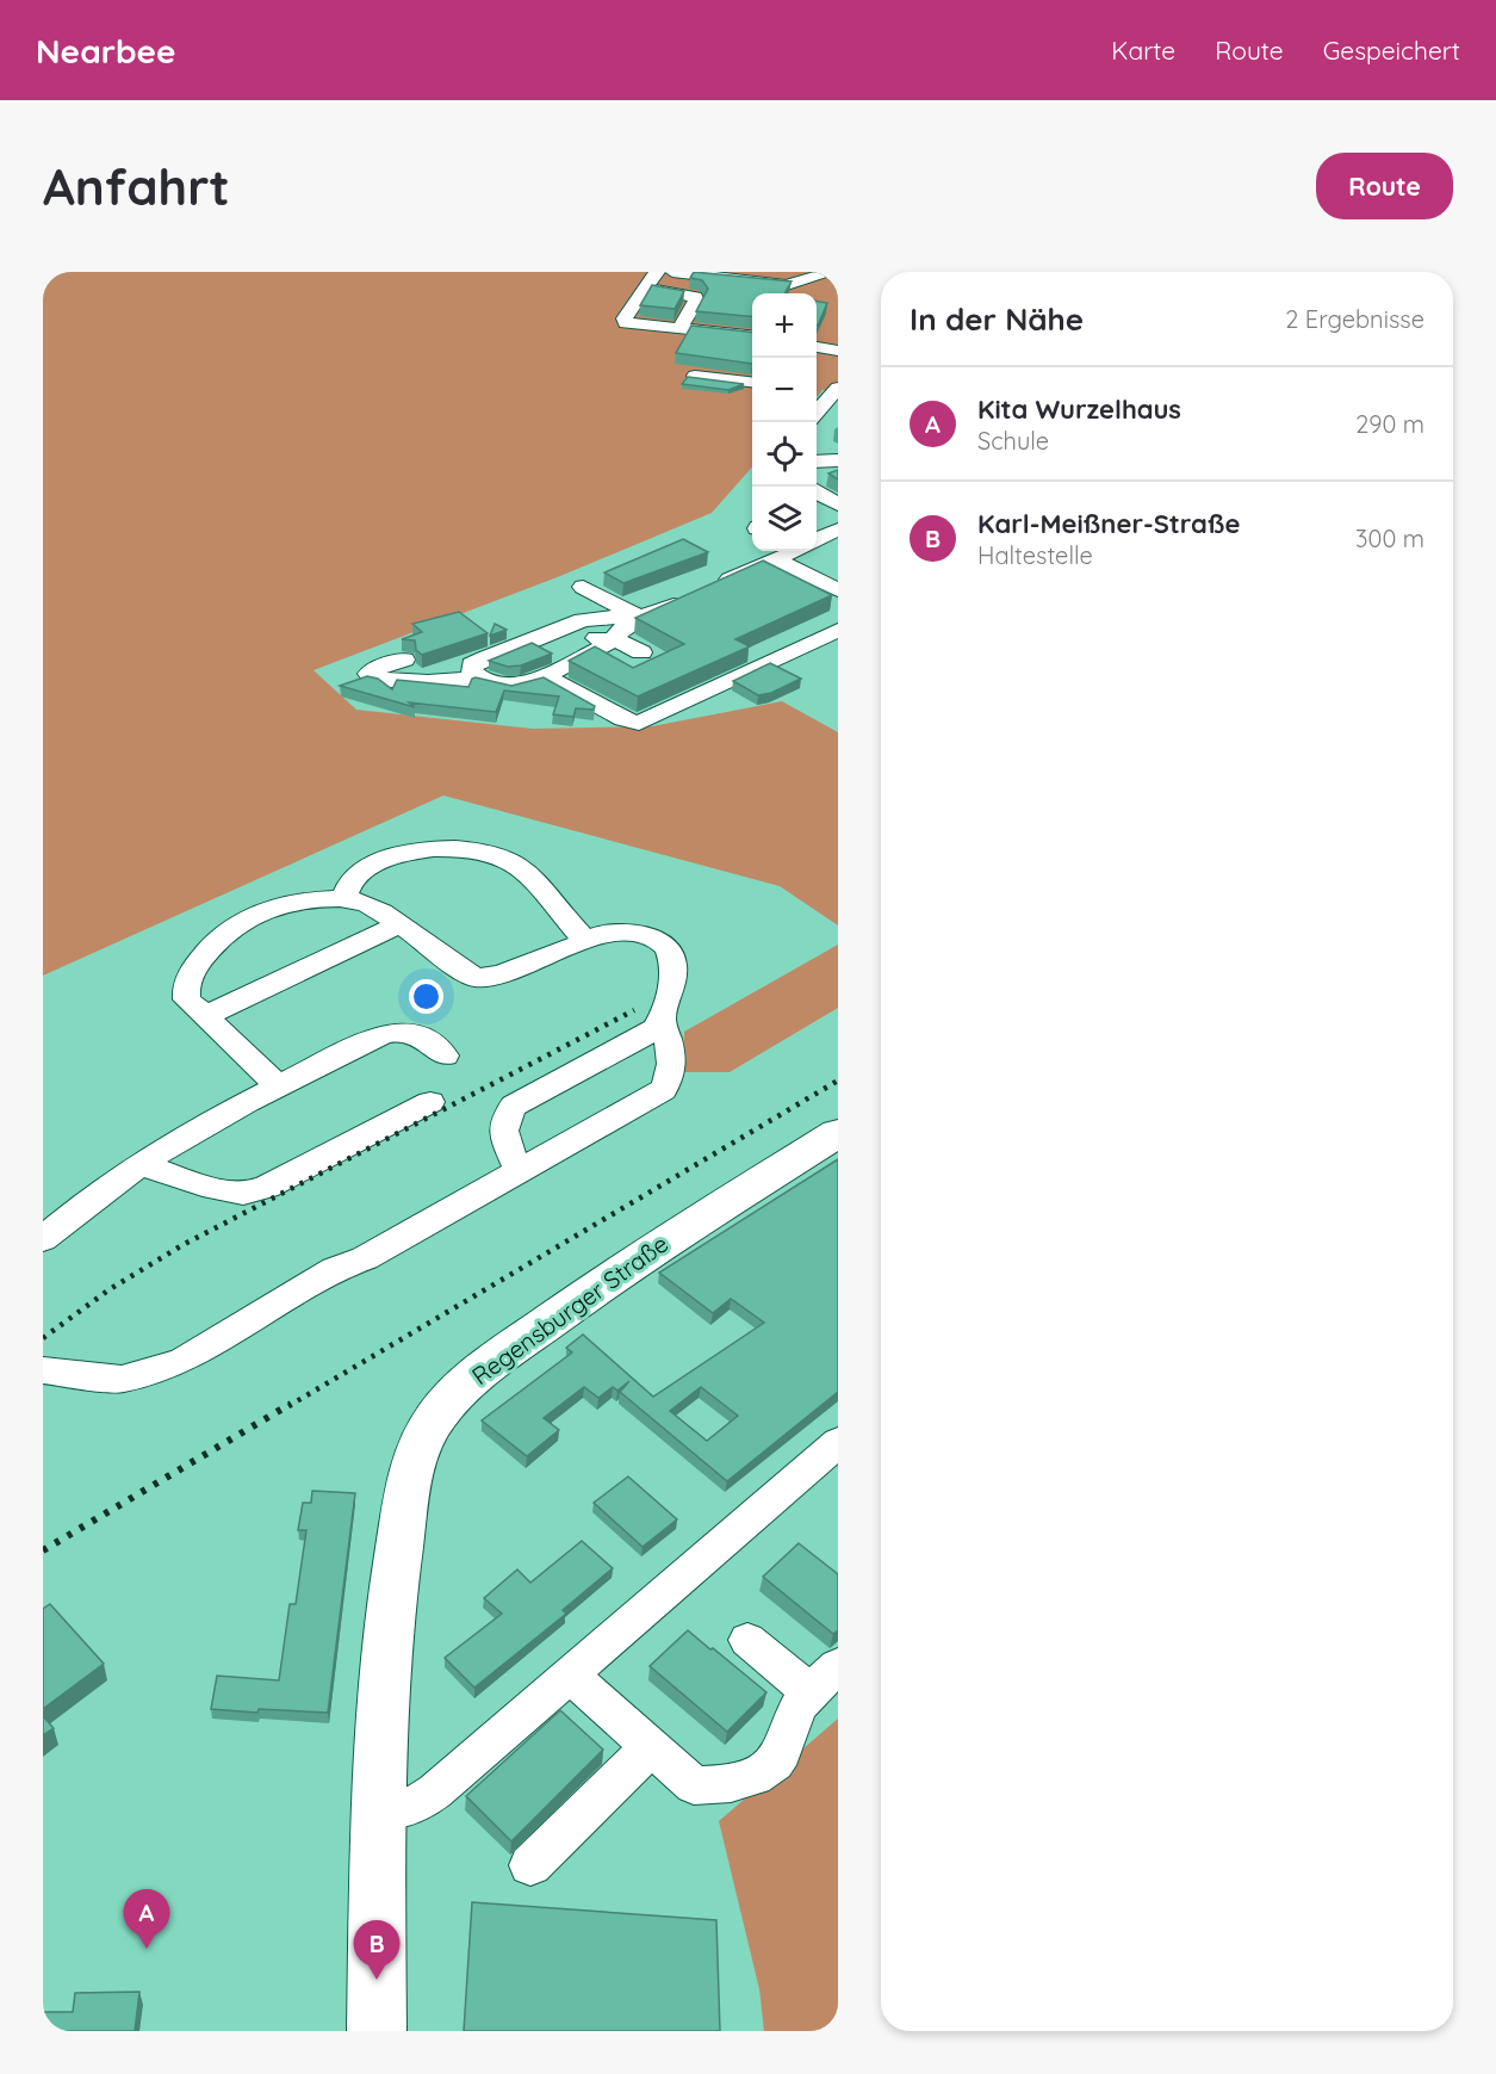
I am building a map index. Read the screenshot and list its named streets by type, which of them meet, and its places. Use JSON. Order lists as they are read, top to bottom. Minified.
{"streets":{"main road":["Regensburger Straße"]},"page":{"header":"Nearbee","nav":["Karte","Route","Gespeichert"],"buttons":"Route","title":"Anfahrt","heading":["In der Nähe","2 Ergebnisse"],"map_buttons":["+","−"],"list":[{"mark":"A","name":"Kita Wurzelhaus","note":"Schule","value":"290 m"},{"mark":"B","name":"Karl-Meißner-Straße","note":"Haltestelle","value":"300 m"}],"pins":["A","B"]}}
